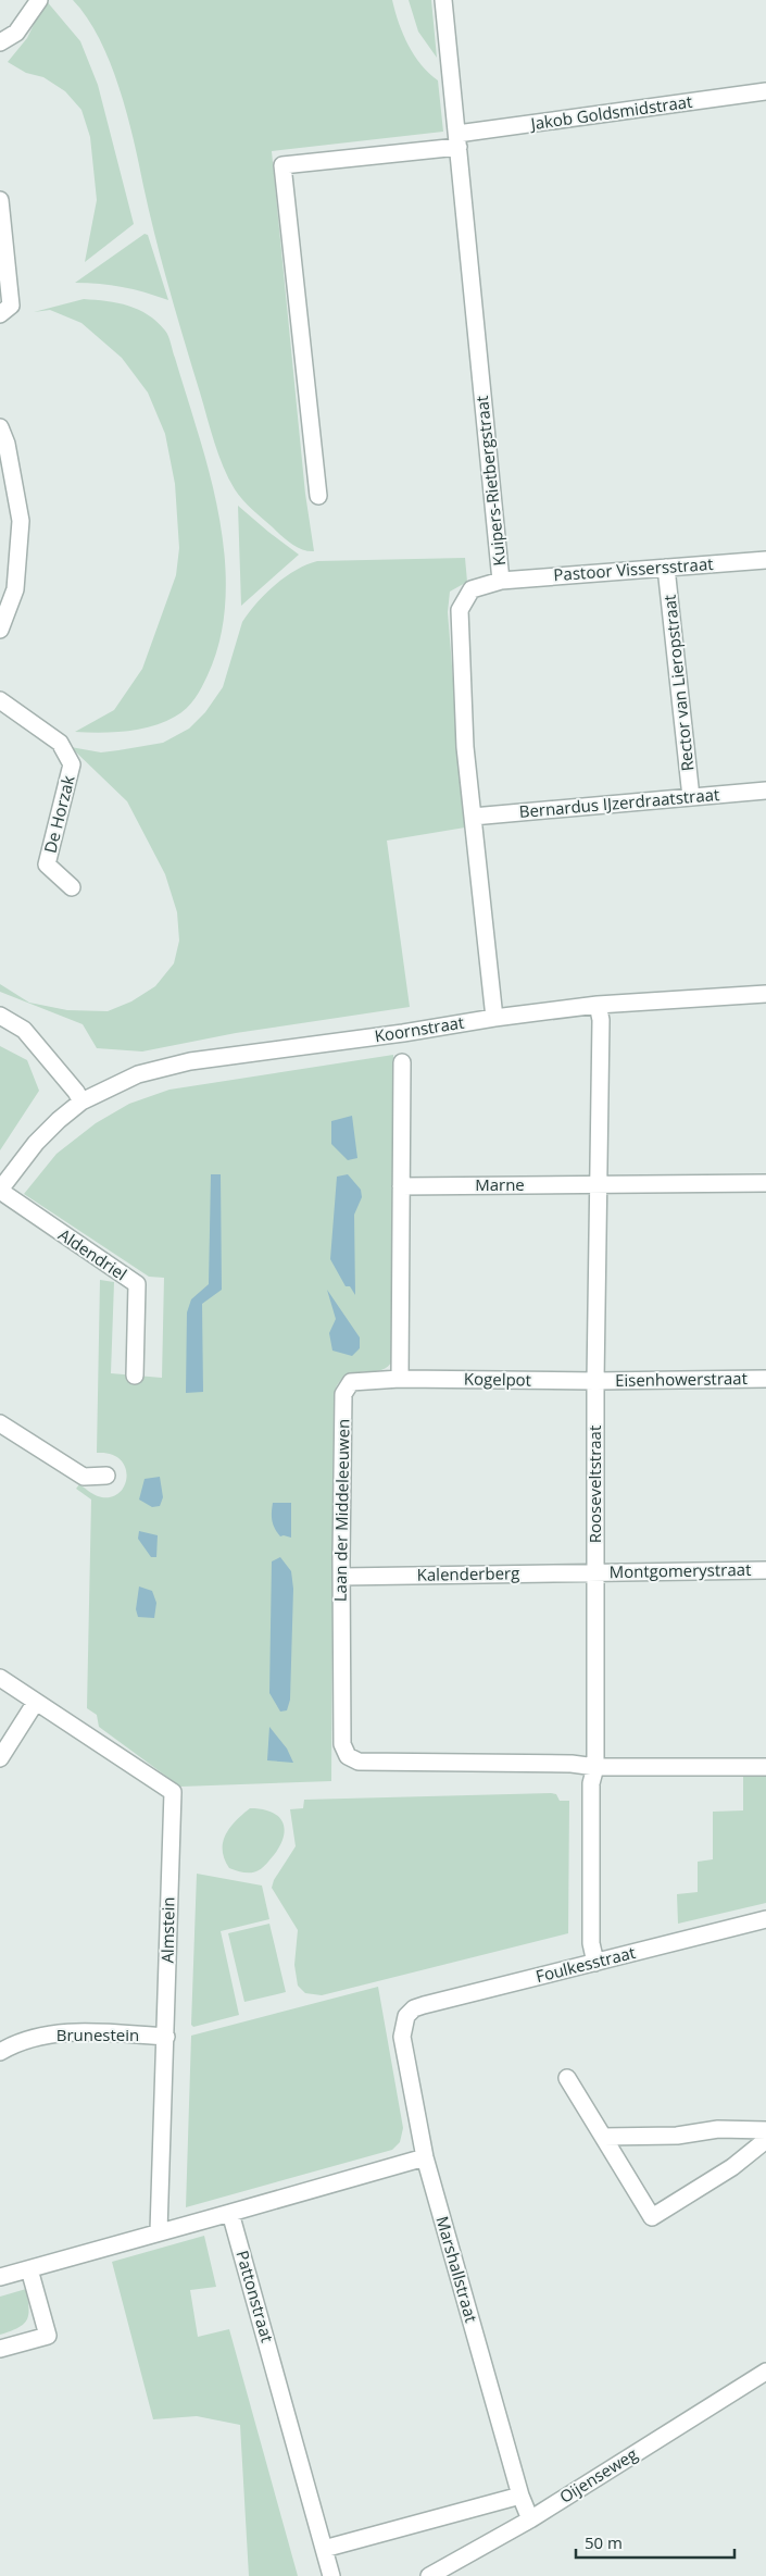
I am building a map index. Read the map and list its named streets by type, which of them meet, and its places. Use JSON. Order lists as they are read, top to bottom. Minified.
{"streets":{"street":["Jakob Goldsmidstraat","Kuipers-Rietbergstraat","Pastoor Vissersstraat","Rector van Lieropstraat","Bernardus IJzerdraatstraat","De Horzak","Koornstraat","Marne","Aldendriel","Kogelpot","Eisenhowerstraat","Rooseveltstraat","Laan der Middeleeuwen","Montgomerystraat","Kalenderberg","Almstein","Foulkesstraat","Brunestein","Marshallstraat","Pattonstraat","Oijenseweg"]},"crossings":[["Jakob Goldsmidstraat","Kuipers-Rietbergstraat"],["Kuipers-Rietbergstraat","Pastoor Vissersstraat"],["Kuipers-Rietbergstraat","Bernardus IJzerdraatstraat"],["Kuipers-Rietbergstraat","Koornstraat"],["Pastoor Vissersstraat","Rector van Lieropstraat"],["Rector van Lieropstraat","Bernardus IJzerdraatstraat"],["Koornstraat","Aldendriel"],["Koornstraat","Rooseveltstraat"],["Marne","Rooseveltstraat"],["Kogelpot","Eisenhowerstraat"],["Kogelpot","Rooseveltstraat"],["Kogelpot","Laan der Middeleeuwen"],["Eisenhowerstraat","Rooseveltstraat"],["Rooseveltstraat","Laan der Middeleeuwen"],["Rooseveltstraat","Montgomerystraat"],["Rooseveltstraat","Kalenderberg"],["Rooseveltstraat","Foulkesstraat"],["Laan der Middeleeuwen","Kalenderberg"],["Montgomerystraat","Kalenderberg"],["Almstein","Brunestein"],["Foulkesstraat","Marshallstraat"],["Marshallstraat","Oijenseweg"]],"scale_bar":"50 m"}
